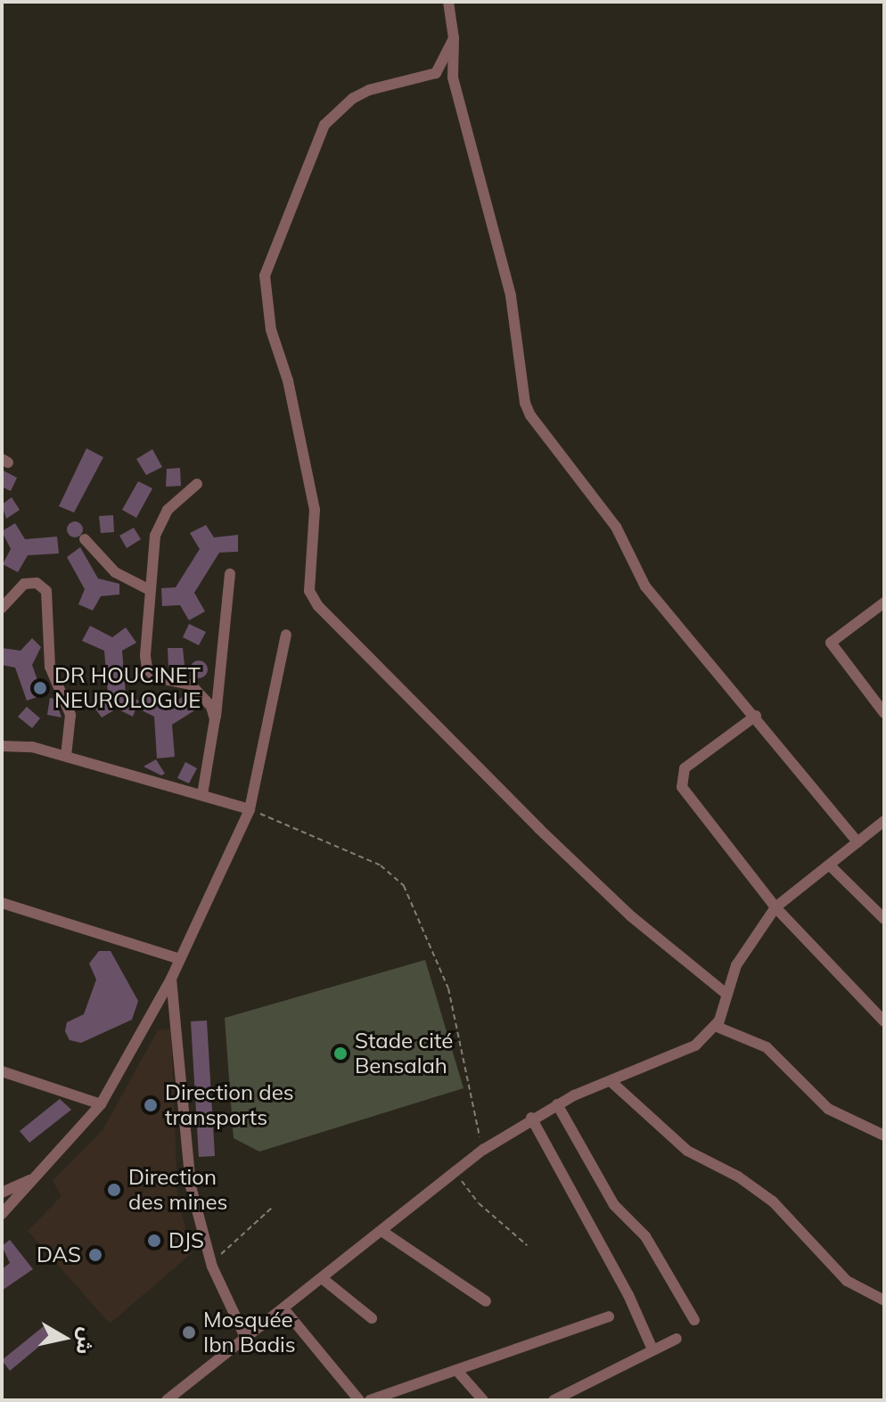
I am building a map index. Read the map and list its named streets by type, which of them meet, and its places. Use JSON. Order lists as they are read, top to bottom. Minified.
{"places":["DR HOUCINET NEUROLOGUE","Stade cité Bensalah","Direction des transports","Direction des mines","DJS","DAS","Mosquée Ibn Badis"],"north":"right"}
